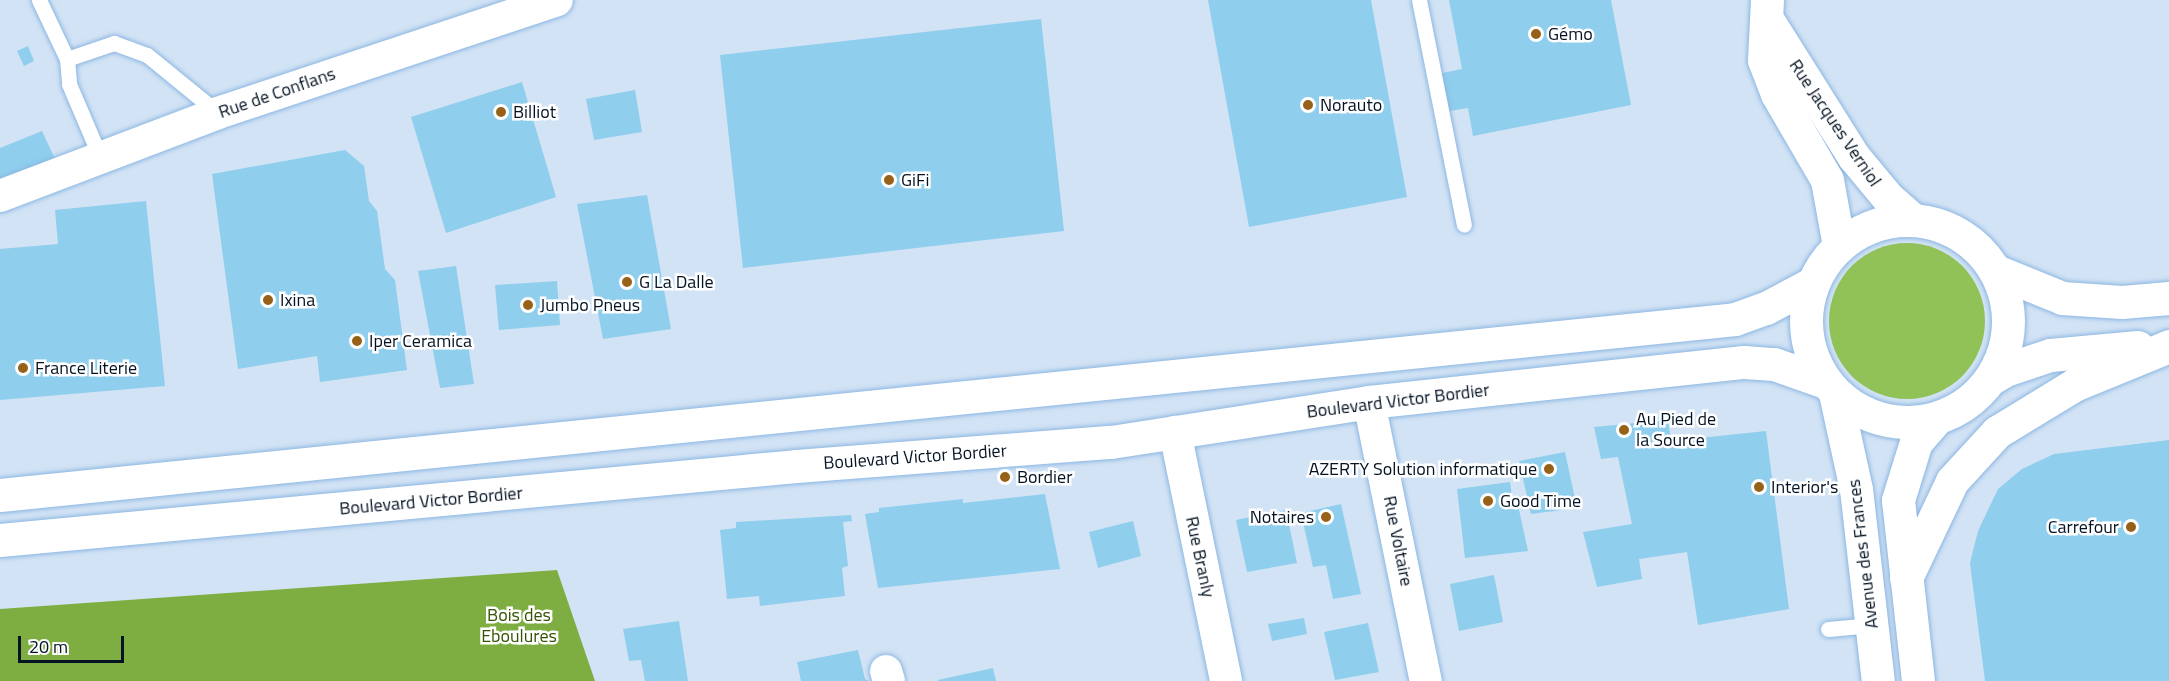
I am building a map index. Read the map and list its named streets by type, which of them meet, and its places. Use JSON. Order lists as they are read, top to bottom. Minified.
{"streets":{"main road":["Rue Jacques Verniol","Boulevard Victor Bordier","Avenue des Frances"],"street":["Rue de Conflans","Rue Voltaire","Rue Branly"]},"crossings":[["Rue Jacques Verniol","Boulevard Victor Bordier"],["Rue Jacques Verniol","Avenue des Frances"],["Boulevard Victor Bordier","Rue Voltaire"],["Boulevard Victor Bordier","Avenue des Frances"],["Boulevard Victor Bordier","Rue Branly"]],"parks":["Bois des Eboulures"],"places":["Gémo","Norauto","Billiot","GiFi","G La Dalle","Ixina","Jumbo Pneus","Iper Ceramica","France Literie","Au Pied de la Source","AZERTY Solution informatique","Bordier","Interior's","Good Time","Notaires","Carrefour"],"scale_bar":"20 m"}
